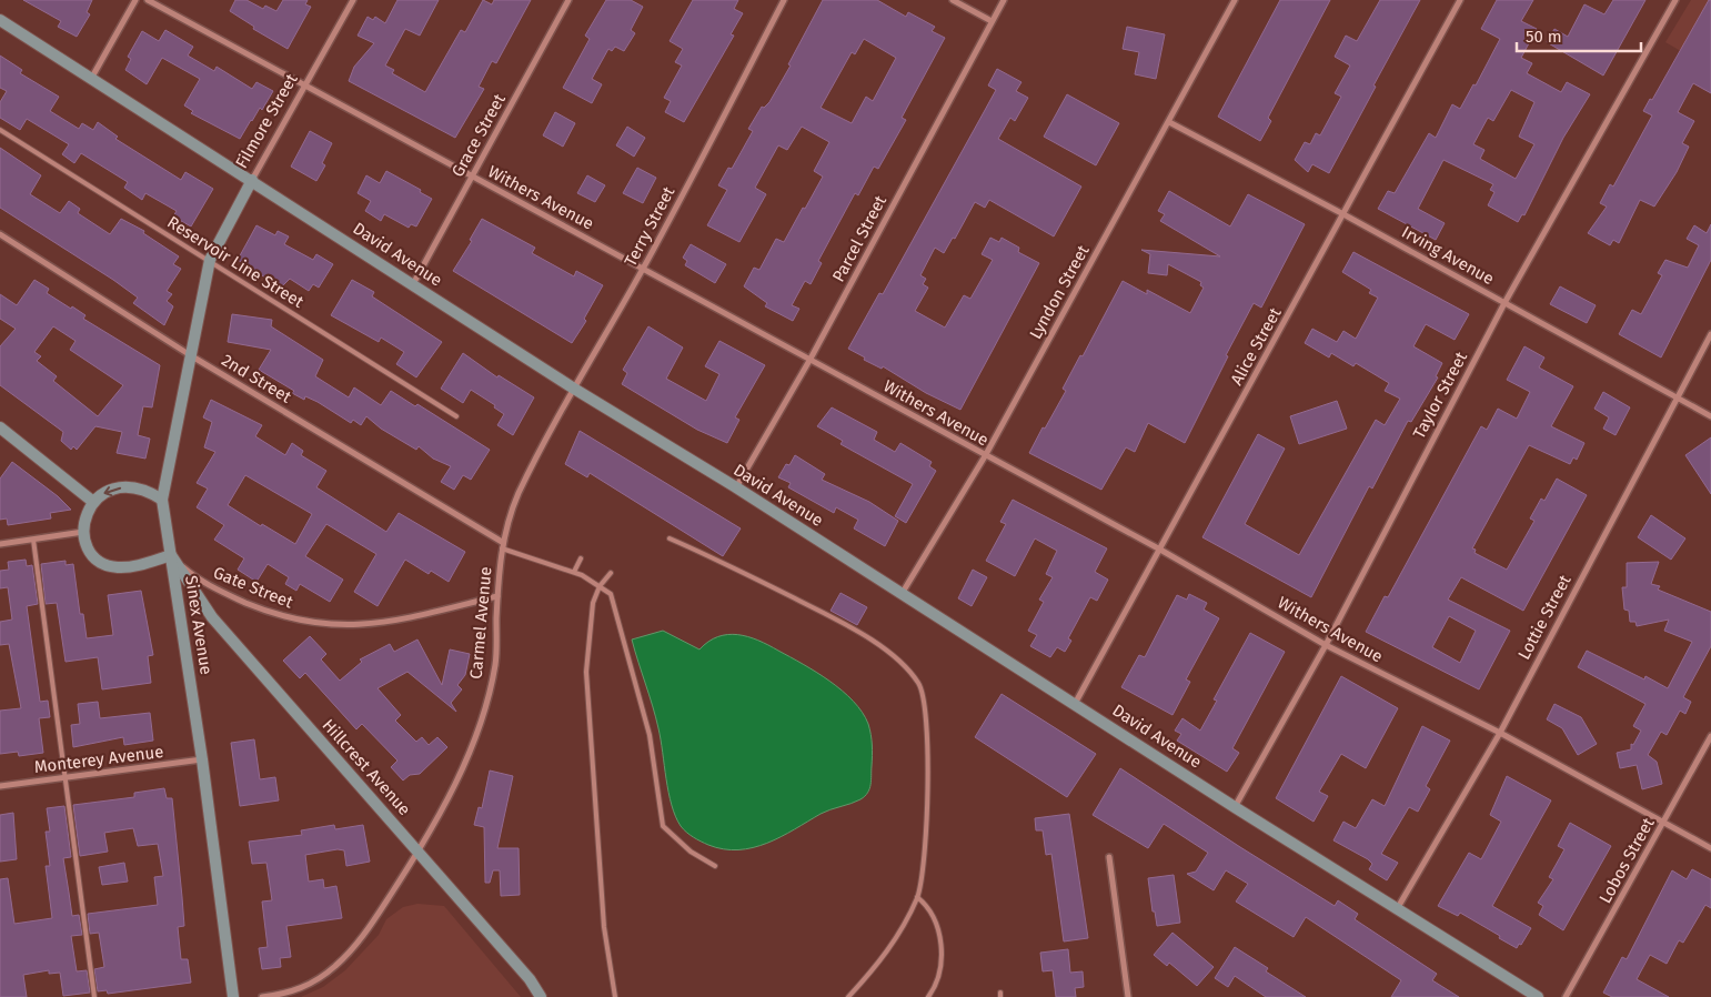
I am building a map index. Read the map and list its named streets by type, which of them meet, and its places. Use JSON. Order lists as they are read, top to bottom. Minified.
{"streets":{"main road":["Filmore Street","David Avenue","Sinex Avenue","Hillcrest Avenue"],"street":["Grace Street","Withers Avenue","Terry Street","Parcel Street","Irving Avenue","Lyndon Street","Alice Street","2nd Street","Taylor Street","Gate Street","Lottie Street","Carmel Avenue","Monterey Avenue","Lobos Street"],"lane":["Reservoir Line Street"]},"crossings":[["Filmore Street","Withers Avenue"],["Filmore Street","David Avenue"],["Filmore Street","Reservoir Line Street"],["Filmore Street","Sinex Avenue"],["Grace Street","Withers Avenue"],["Grace Street","David Avenue"],["Withers Avenue","Terry Street"],["Withers Avenue","Parcel Street"],["Withers Avenue","Lyndon Street"],["Withers Avenue","Alice Street"],["Withers Avenue","Taylor Street"],["Withers Avenue","Lottie Street"],["Withers Avenue","Lobos Street"],["Terry Street","David Avenue"],["Terry Street","Carmel Avenue"],["Parcel Street","David Avenue"],["David Avenue","Lyndon Street"],["David Avenue","Alice Street"],["David Avenue","Taylor Street"],["David Avenue","Lottie Street"],["Irving Avenue","Lyndon Street"],["Irving Avenue","Alice Street"],["Irving Avenue","Taylor Street"],["Irving Avenue","Lottie Street"],["Reservoir Line Street","Sinex Avenue"],["2nd Street","Carmel Avenue"],["2nd Street","Sinex Avenue"],["Gate Street","Carmel Avenue"],["Gate Street","Sinex Avenue"],["Gate Street","Hillcrest Avenue"],["Carmel Avenue","Hillcrest Avenue"],["Sinex Avenue","Monterey Avenue"],["Sinex Avenue","Hillcrest Avenue"]],"scale_bar":"50 m"}
